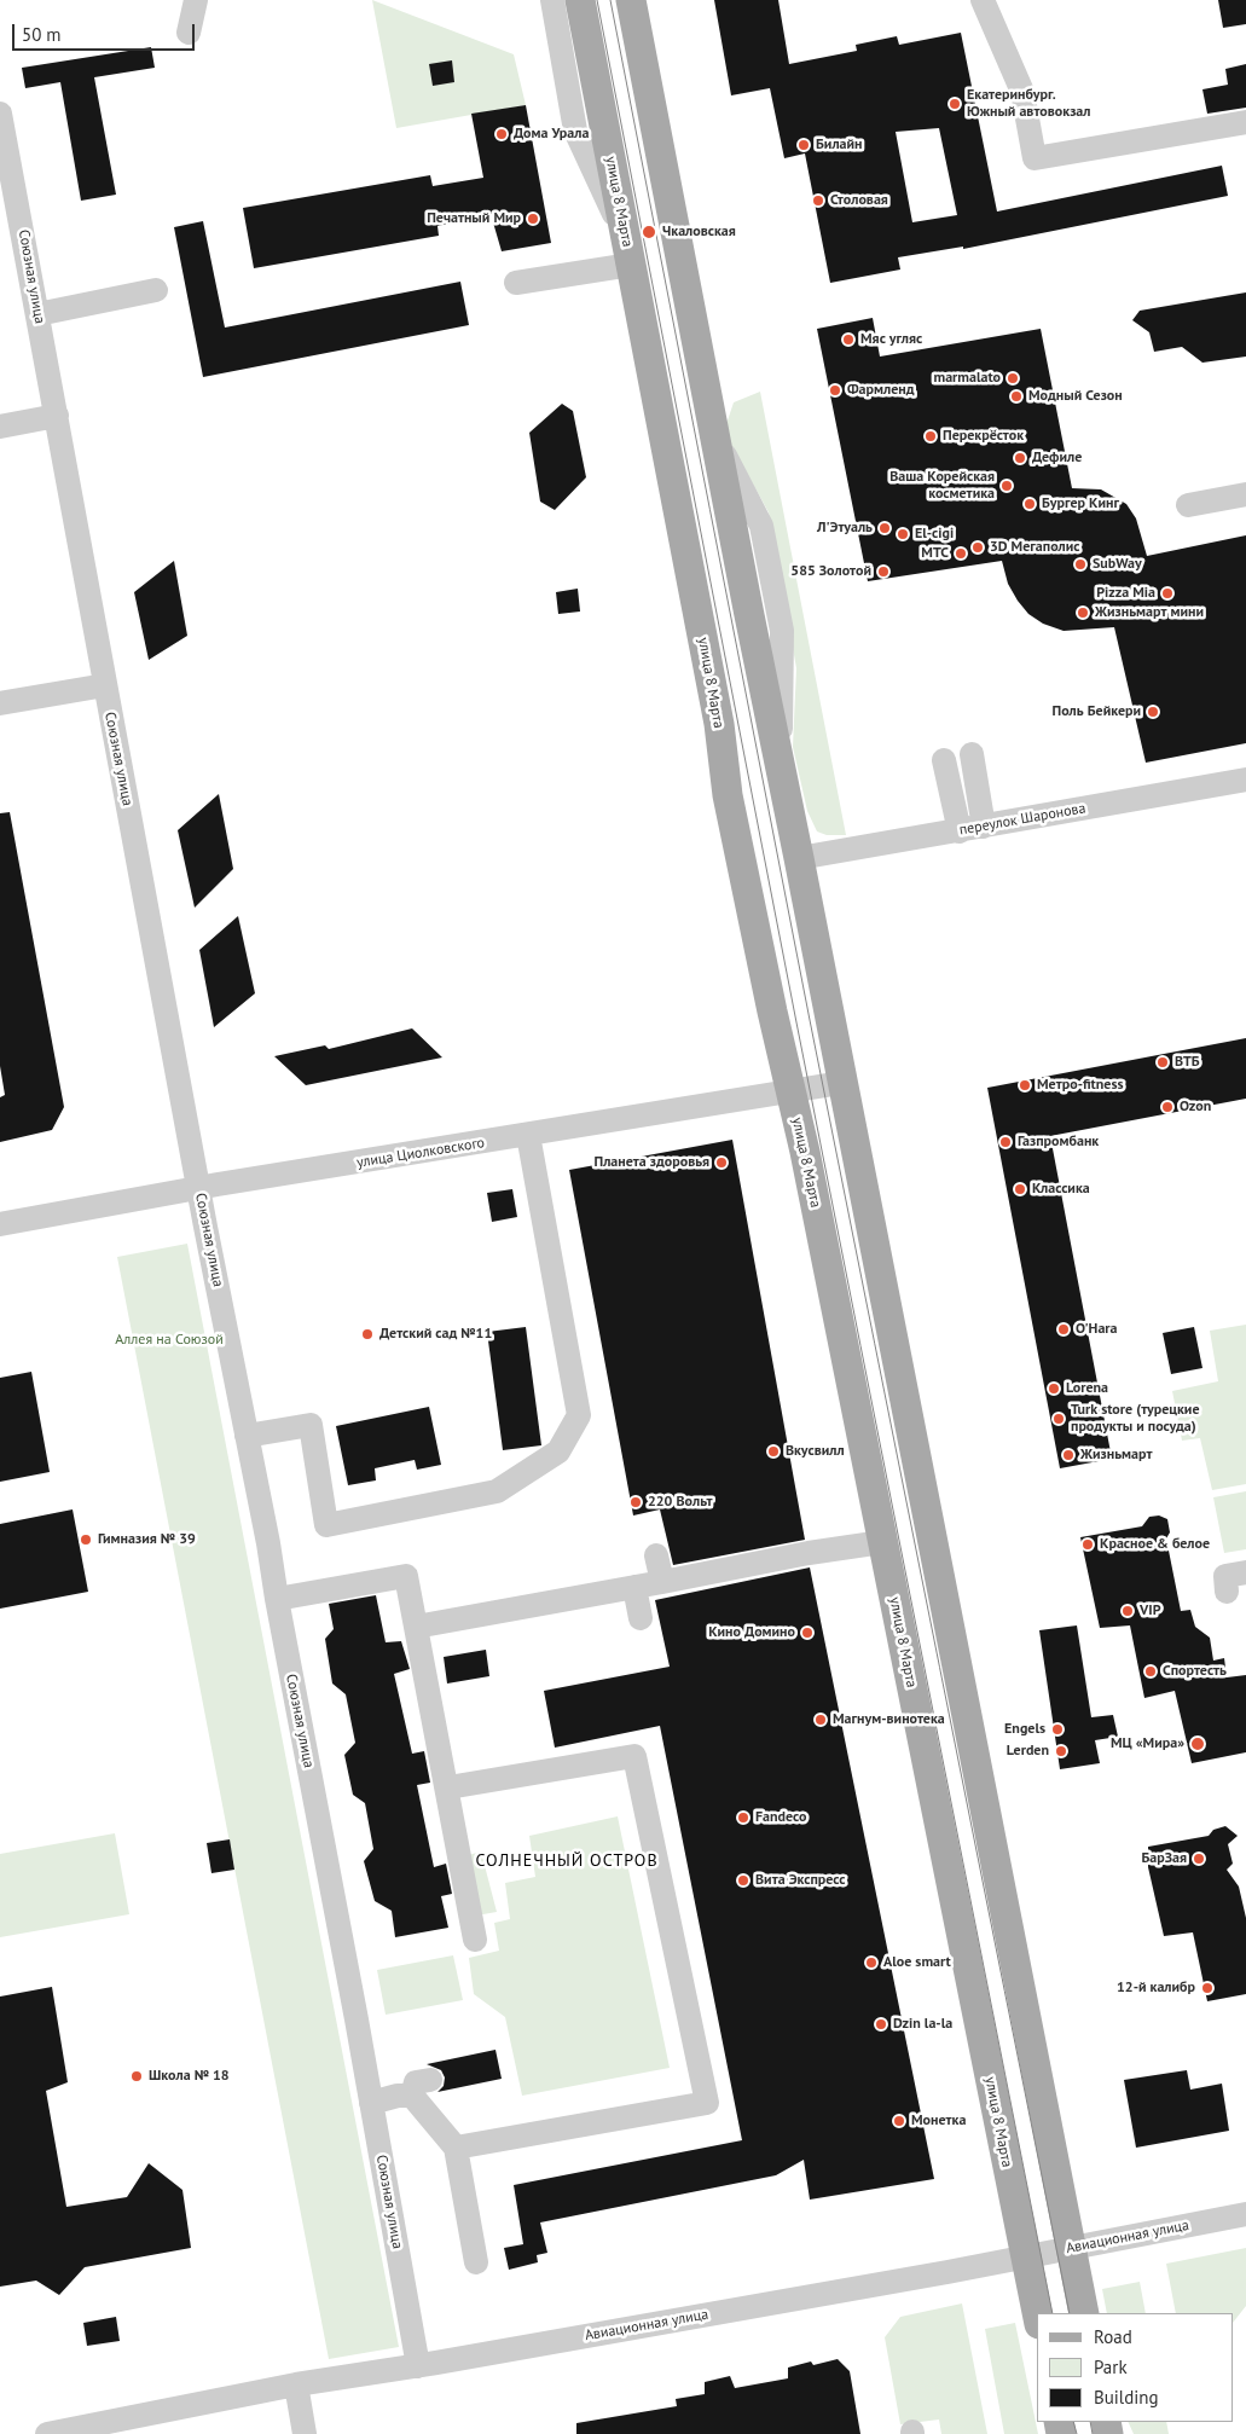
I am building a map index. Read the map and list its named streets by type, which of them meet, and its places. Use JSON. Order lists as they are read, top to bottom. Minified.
{"streets":{"main road":["улица 8 Марта"],"street":["Союзная улица","переулок Шаронова","улица Циолковского","Авиационная улица"]},"crossings":[["улица 8 Марта","улица Циолковского"],["улица 8 Марта","Авиационная улица"],["Союзная улица","улица Циолковского"],["Союзная улица","Авиационная улица"]],"districts":["СОЛНЕЧНЫЙ ОСТРОВ"],"parks":["Аллея на Союзой"],"places":["Екатеринбург. Южный автовокзал","Дома Урала","Билайн","Столовая","Печатный Мир","Чкаловская","Мяс угляс","marmalato","Фармленд","Модный Сезон","Перекрёсток","Дефиле","Ваша Корейская косметика","Бургер Кинг","Л'Этуаль","El-cigi","3D Мегаполис","МТС","SubWay","585 Золотой","Pizza Mia","Жизньмарт мини","Поль Бейкери","ВТБ","Метро-fitness","Ozon","Газпромбанк","Планета здоровья","Классика","O'Hara","Детский сад №11","Lorena","Turk store (турецкие продукты и посуда)","Вкусвилл","Жизньмарт","220 Вольт","Гимназия № 39","Красное & белое","VIP","Кино Домино","Спортесть","Магнум-винотека","Engels","МЦ «Мира»","Lerden","Fandeco","БарЗая","Вита Экспресс","Aloe smart","12-й калибр","Dzin la-la","Школа № 18","Монетка"],"legend":["Road","Park","Building"],"scale_bar":"50 m"}
